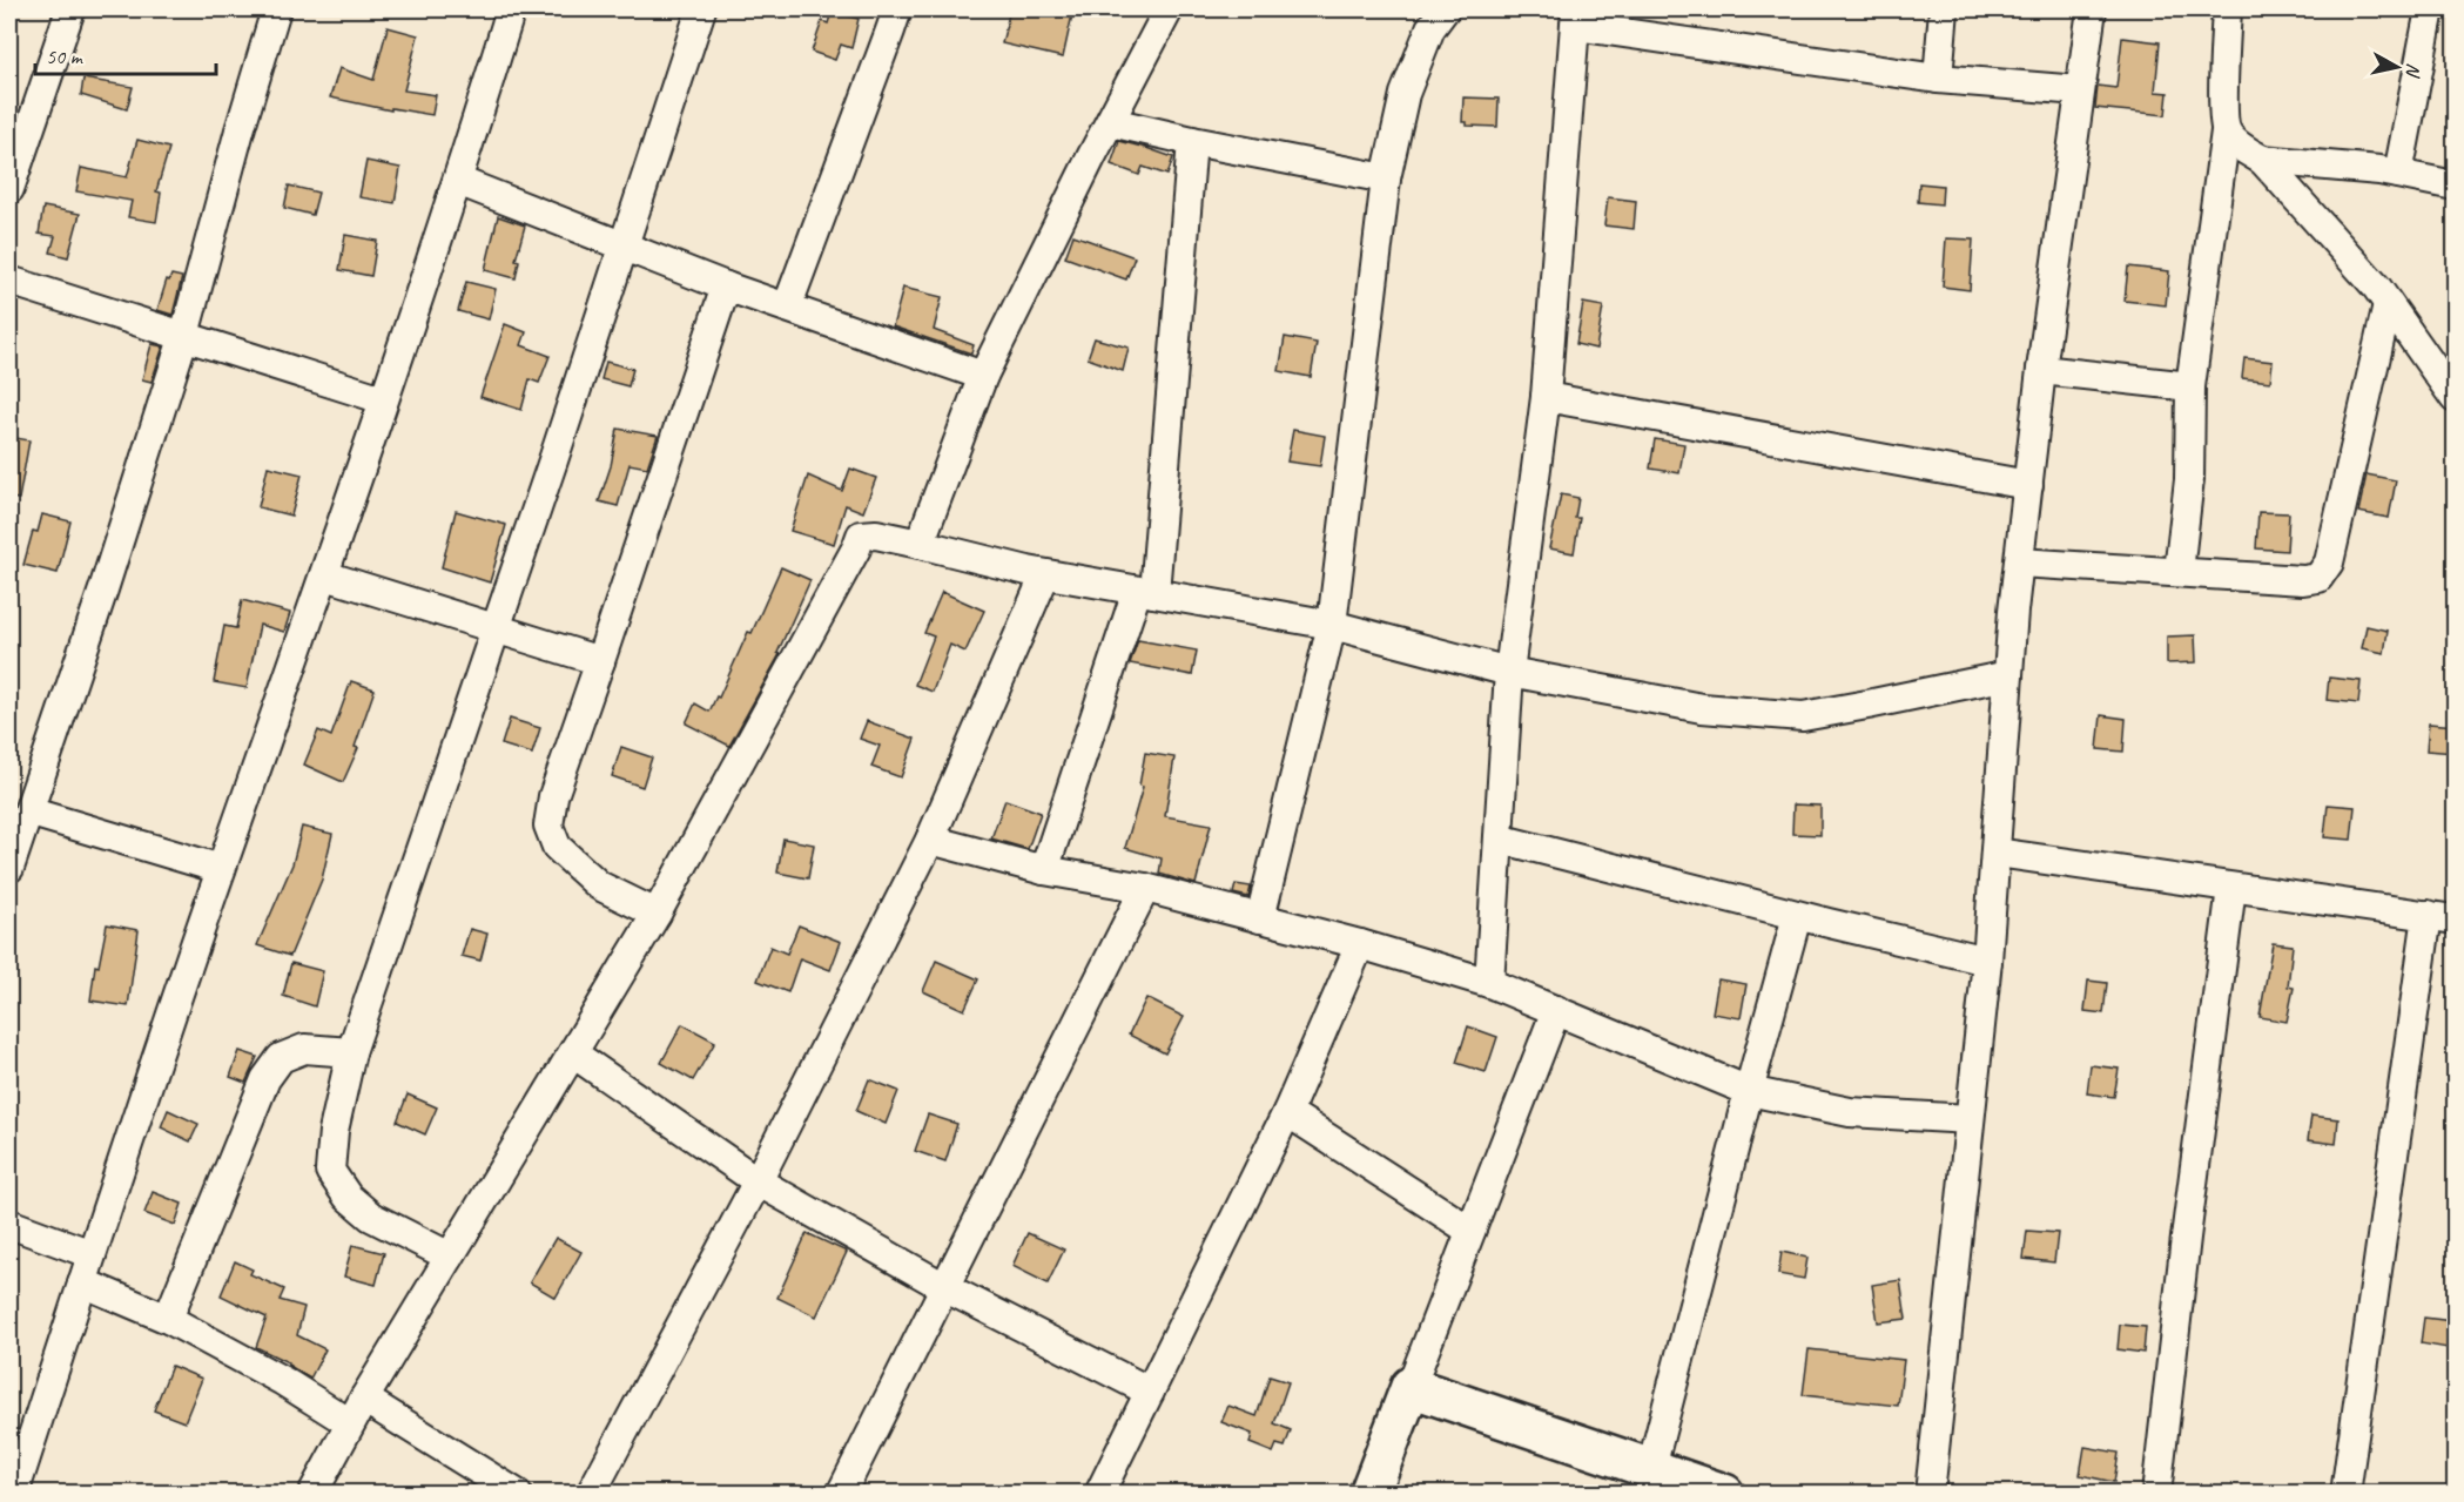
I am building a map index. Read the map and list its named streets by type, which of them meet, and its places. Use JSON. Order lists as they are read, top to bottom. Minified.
{"scale_bar":"50 m","north":"right"}
